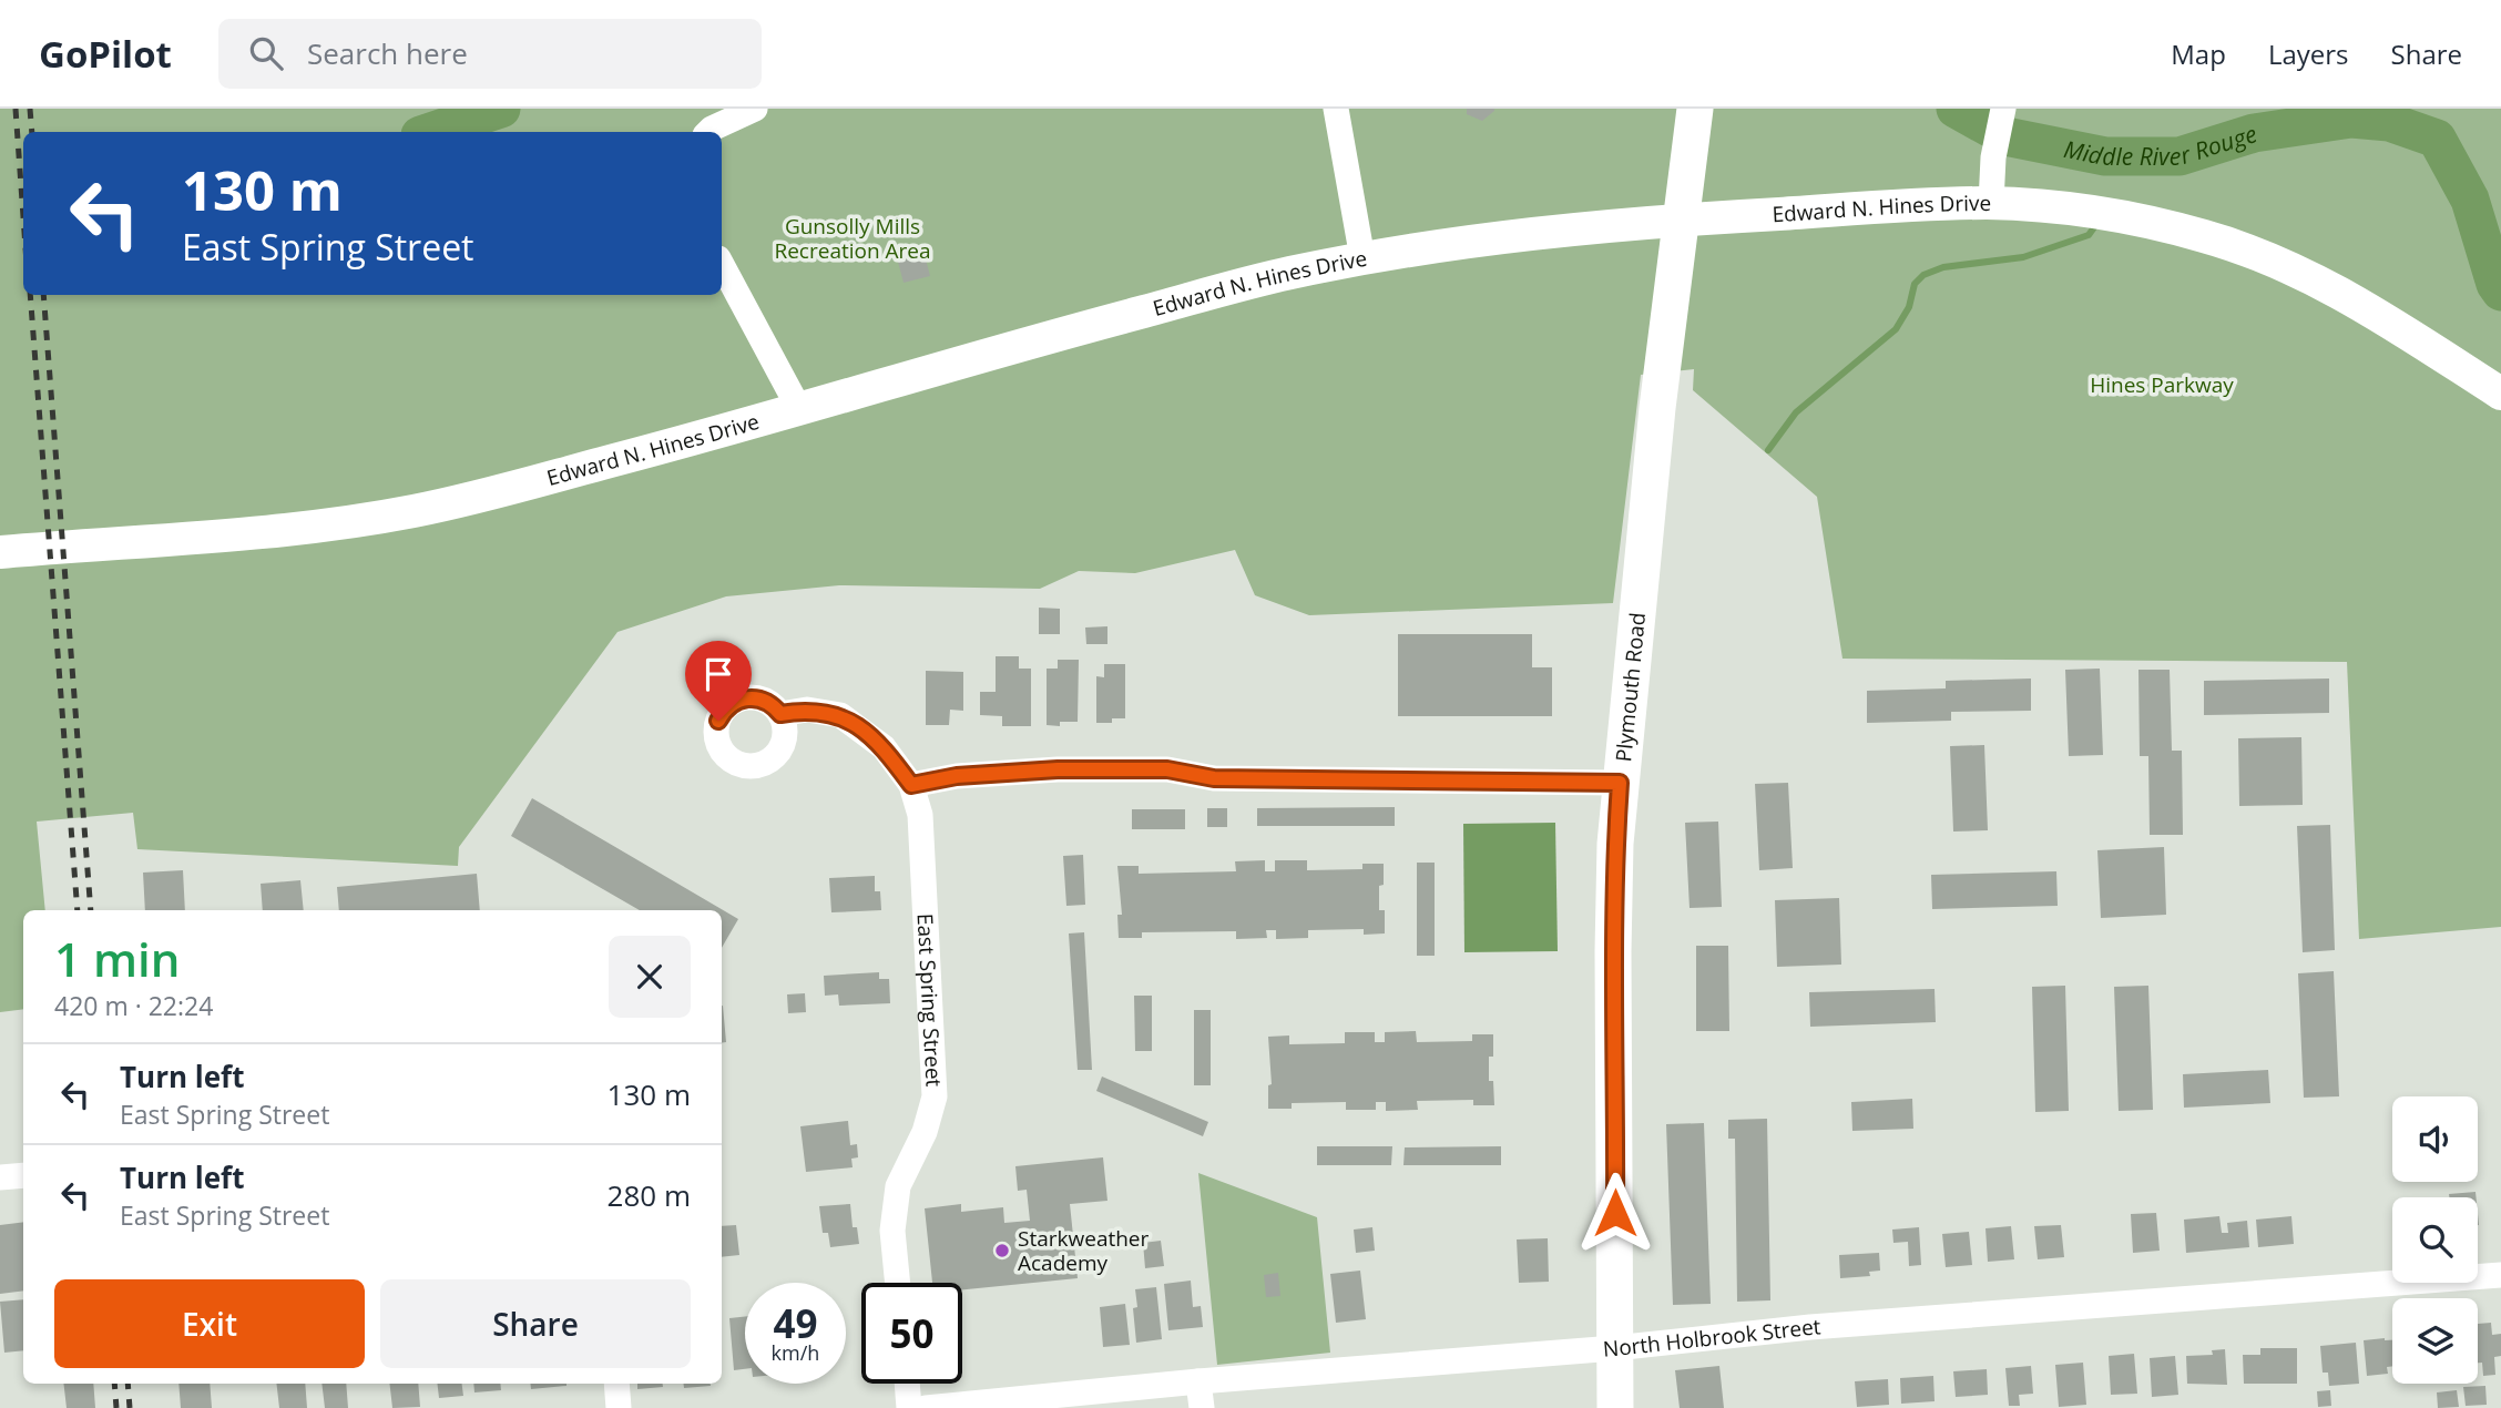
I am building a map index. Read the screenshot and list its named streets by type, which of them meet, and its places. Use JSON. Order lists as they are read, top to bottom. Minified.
{"streets":{"main road":["Plymouth Road"],"street":["Edward N. Hines Drive","East Spring Street","North Holbrook Street"]},"crossings":[["Plymouth Road","North Holbrook Street"]],"water":["Middle River Rouge"],"parks":["Gunsolly Mills Recreation Area","Hines Parkway"],"places":["Starkweather Academy"],"page":{"header":"GoPilot","search":"Search here","nav":["Map","Layers","Share"],"turn":["130 m","East Spring Street"],"heading":["1 min","420 m · 22:24"],"list":[{"name":"Turn left","note":"East Spring Street","value":"130 m"},{"name":"Turn left","note":"East Spring Street","value":"280 m"}],"buttons":["Exit","Share"],"speed":"49 km/h","limit":"50"}}
